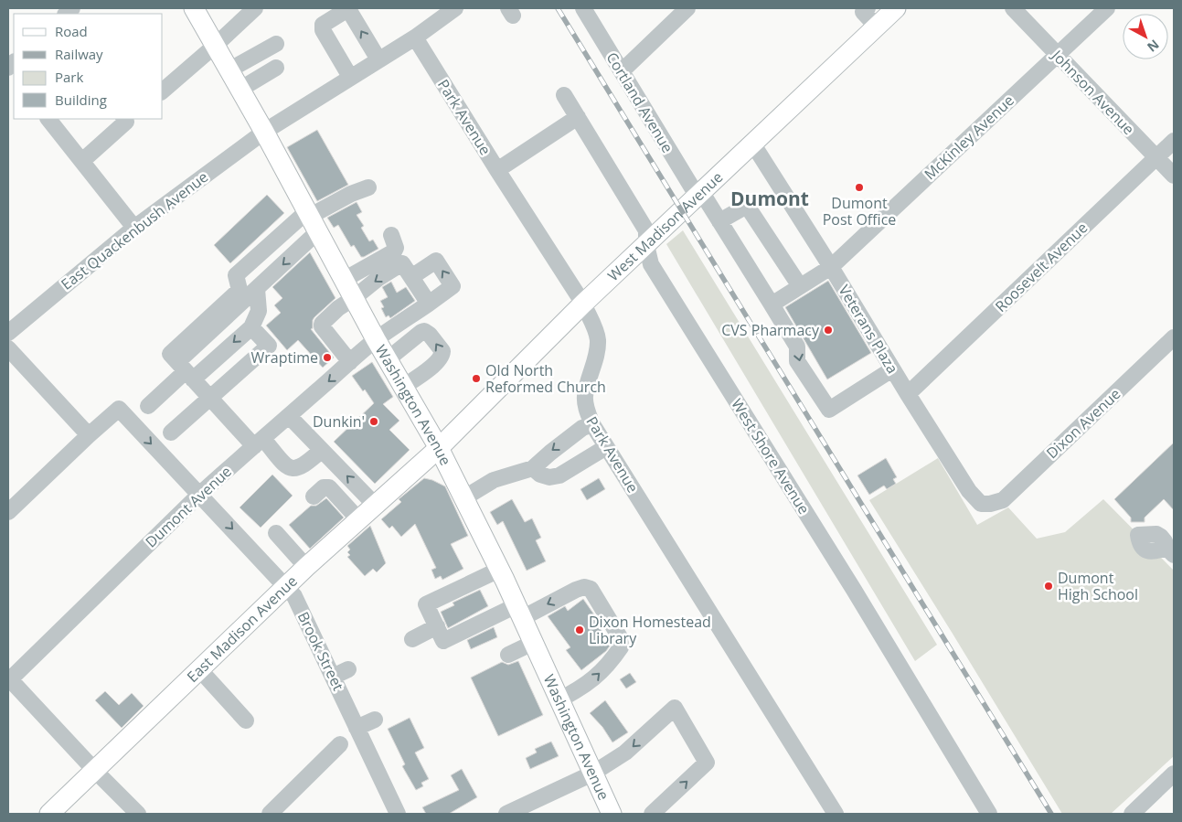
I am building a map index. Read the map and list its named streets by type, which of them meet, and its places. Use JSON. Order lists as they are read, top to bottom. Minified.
{"streets":{"main road":["West Madison Avenue","Washington Avenue","East Madison Avenue"],"street":["Johnson Avenue","Cortland Avenue","Park Avenue","McKinley Avenue","East Quackenbush Avenue","Roosevelt Avenue","Veterans Plaza","Dixon Avenue","West Shore Avenue","Dumont Avenue","Brook Street"]},"crossings":[["Johnson Avenue","McKinley Avenue"],["Johnson Avenue","Roosevelt Avenue"],["Cortland Avenue","McKinley Avenue"],["Cortland Avenue","West Madison Avenue"],["Cortland Avenue","Veterans Plaza"],["Park Avenue","West Madison Avenue"],["Park Avenue","East Quackenbush Avenue"],["McKinley Avenue","Veterans Plaza"],["West Madison Avenue","Veterans Plaza"],["West Madison Avenue","Washington Avenue"],["West Madison Avenue","West Shore Avenue"],["West Madison Avenue","East Madison Avenue"],["East Quackenbush Avenue","Washington Avenue"],["Roosevelt Avenue","Veterans Plaza"],["Veterans Plaza","Dixon Avenue"],["Washington Avenue","Dumont Avenue"],["Washington Avenue","East Madison Avenue"],["Dumont Avenue","Brook Street"],["East Madison Avenue","Brook Street"]],"districts":["Dumont"],"places":["Dumont Post Office","CVS Pharmacy","Wraptime","Old North Reformed Church","Dunkin'","Dumont High School","Dixon Homestead Library"],"legend":["Road","Railway","Park","Building"],"north":"bottom right"}
